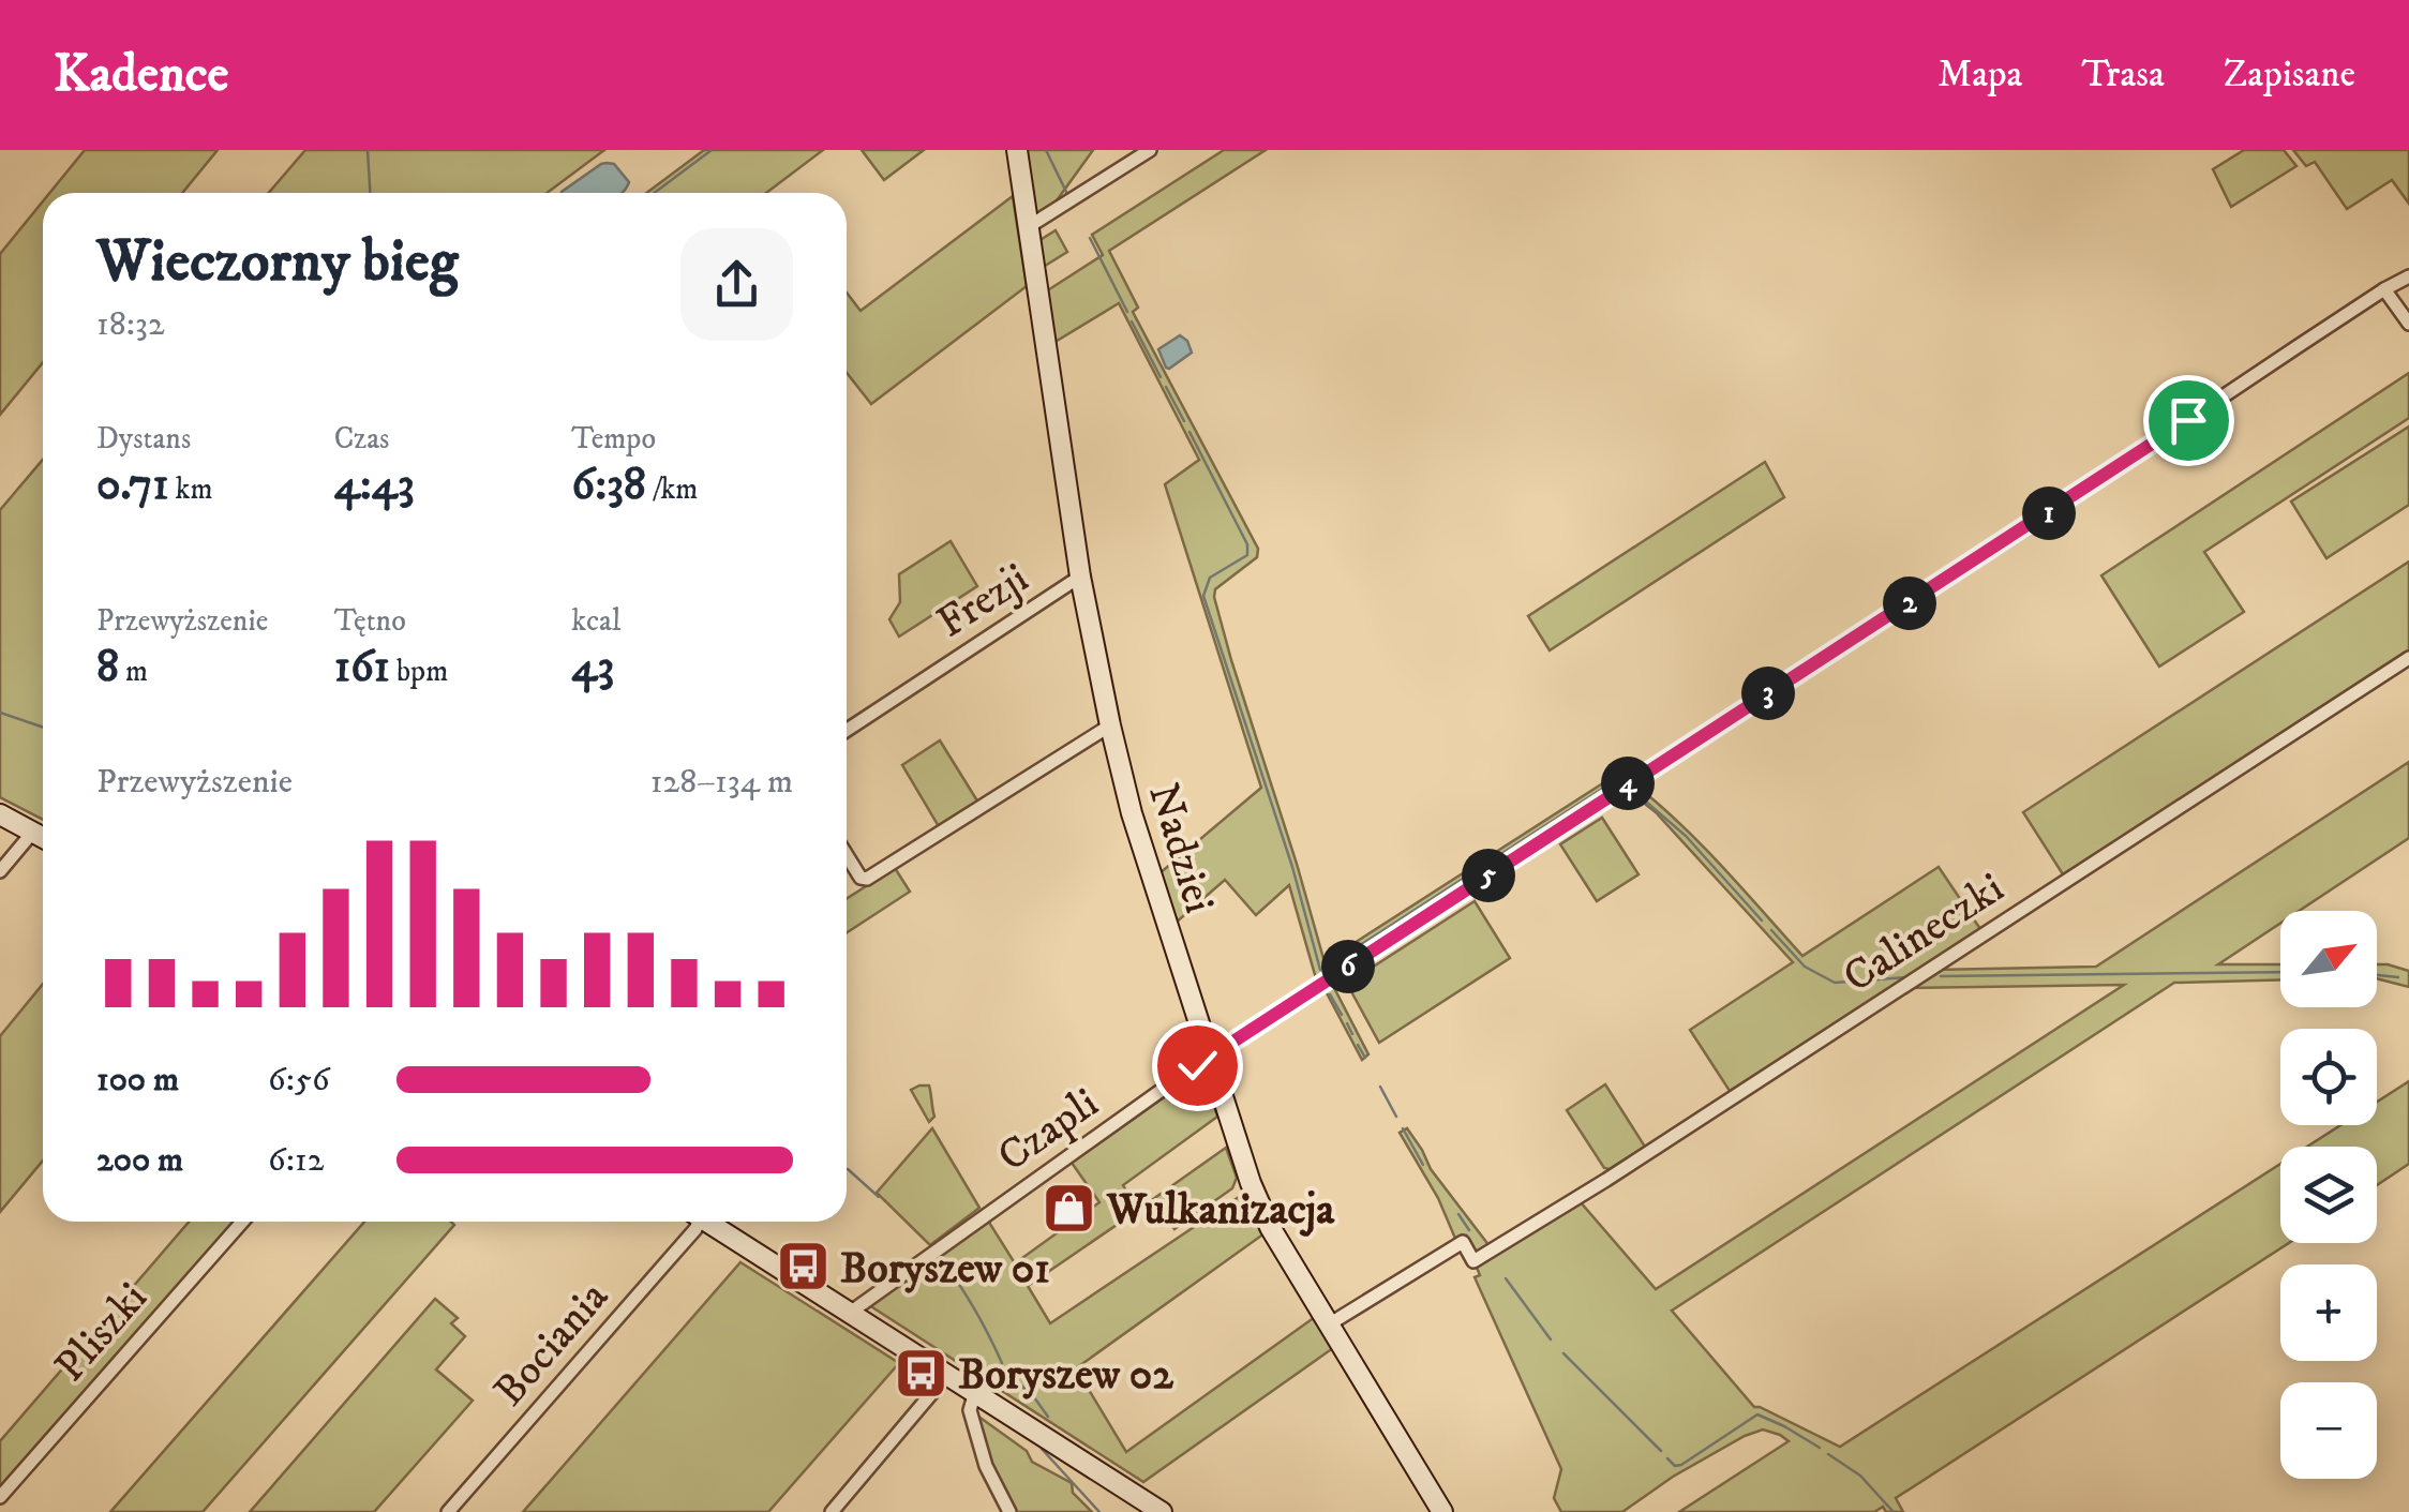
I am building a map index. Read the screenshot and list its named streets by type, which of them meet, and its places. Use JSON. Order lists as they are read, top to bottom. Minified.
{"streets":{"street":["Frezji","Nadziei","Calineczki","Czapli","Pliszki","Bociania"]},"crossings":[["Frezji","Nadziei"],["Nadziei","Calineczki"],["Nadziei","Czapli"]],"places":{"shop":["Wulkanizacja"],"bus stop":["Boryszew 01","Boryszew 02"]},"north":"top right","page":{"header":"Kadence","nav":["Mapa","Trasa","Zapisane"],"heading":["Wieczorny bieg","18:32"],"stats":[["Dystans","0.71 km"],["Czas","4:43"],["Tempo","6:38 /km"],["Przewyższenie","8 m"],["Tętno","161 bpm"],["kcal","43"]],"pins":["1","2","3","4","5","6"],"chart":["Przewyższenie","128–134 m"],"map_buttons":["+","−"],"list":[{"name":"100 m","note":"6:56"},{"name":"200 m","note":"6:12"}]}}
